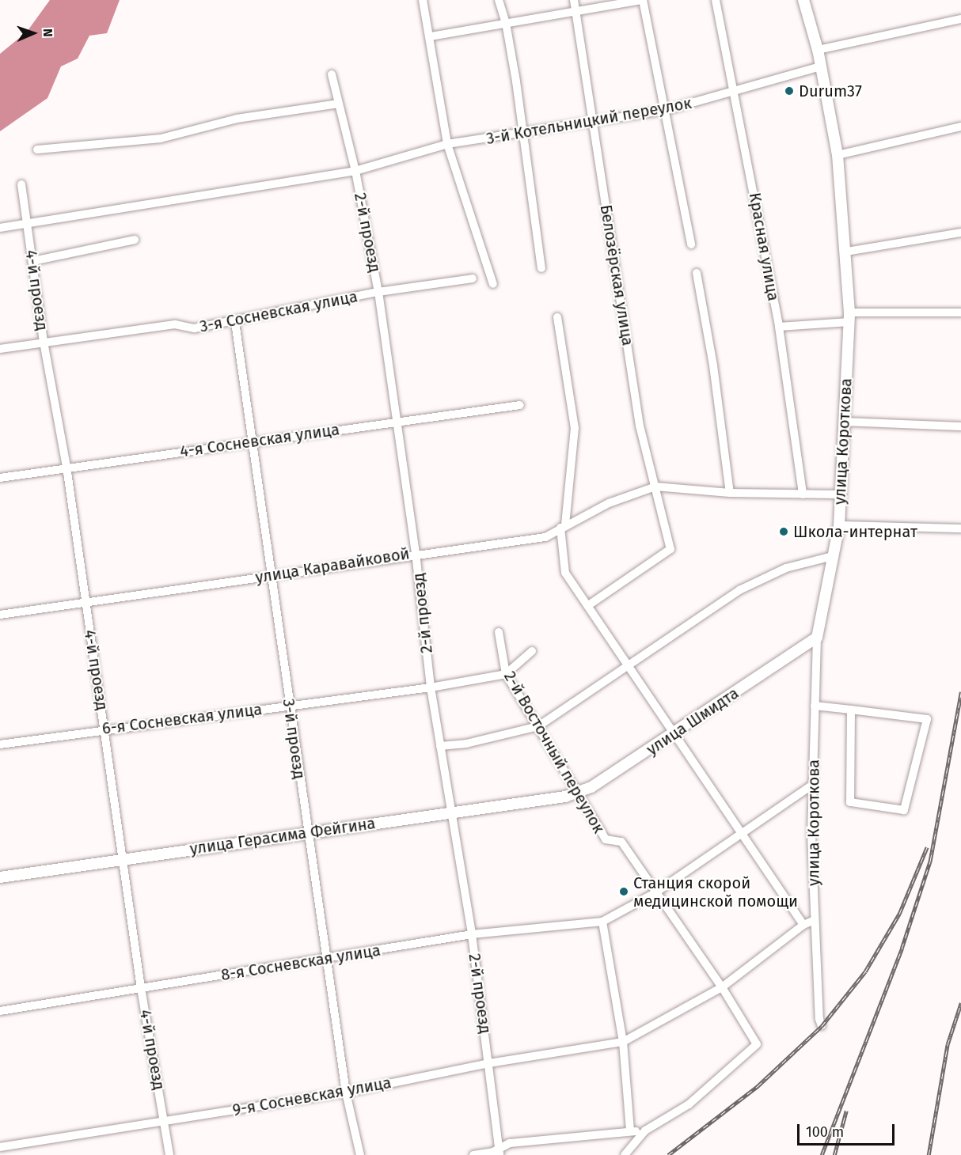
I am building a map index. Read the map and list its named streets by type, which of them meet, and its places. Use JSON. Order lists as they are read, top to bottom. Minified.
{"streets":{"main road":["улица Короткова","улица Шмидта","улица Герасима Фейгина"],"street":["3-й Котельницкий переулок","2-й проезд","Красная улица","Белозёрская улица","4-й проезд","3-я Сосневская улица","4-я Сосневская улица","улица Каравайковой","6-я Сосневская улица","3-й проезд","2-й Восточный переулок","8-я Сосневская улица","9-я Сосневская улица"]},"crossings":[["3-й Котельницкий переулок","2-й проезд"],["3-й Котельницкий переулок","Красная улица"],["3-й Котельницкий переулок","Белозёрская улица"],["3-й Котельницкий переулок","4-й проезд"],["3-й Котельницкий переулок","улица Короткова"],["2-й проезд","3-я Сосневская улица"],["2-й проезд","4-я Сосневская улица"],["2-й проезд","улица Каравайковой"],["2-й проезд","6-я Сосневская улица"],["2-й проезд","улица Герасима Фейгина"],["2-й проезд","8-я Сосневская улица"],["2-й проезд","9-я Сосневская улица"],["Белозёрская улица","улица Каравайковой"],["4-й проезд","3-я Сосневская улица"],["4-й проезд","4-я Сосневская улица"],["4-й проезд","улица Каравайковой"],["4-й проезд","6-я Сосневская улица"],["4-й проезд","улица Герасима Фейгина"],["4-й проезд","8-я Сосневская улица"],["4-й проезд","9-я Сосневская улица"],["3-я Сосневская улица","3-й проезд"],["4-я Сосневская улица","3-й проезд"],["улица Короткова","улица Шмидта"],["улица Короткова","9-я Сосневская улица"],["улица Каравайковой","3-й проезд"],["6-я Сосневская улица","3-й проезд"],["6-я Сосневская улица","2-й Восточный переулок"],["улица Шмидта","2-й Восточный переулок"],["улица Шмидта","улица Герасима Фейгина"],["3-й проезд","улица Герасима Фейгина"],["3-й проезд","8-я Сосневская улица"],["3-й проезд","9-я Сосневская улица"],["2-й Восточный переулок","9-я Сосневская улица"]],"places":["Durum37","Школа-интернат","Станция скорой медицинской помощи"],"scale_bar":"100 m","north":"right"}
